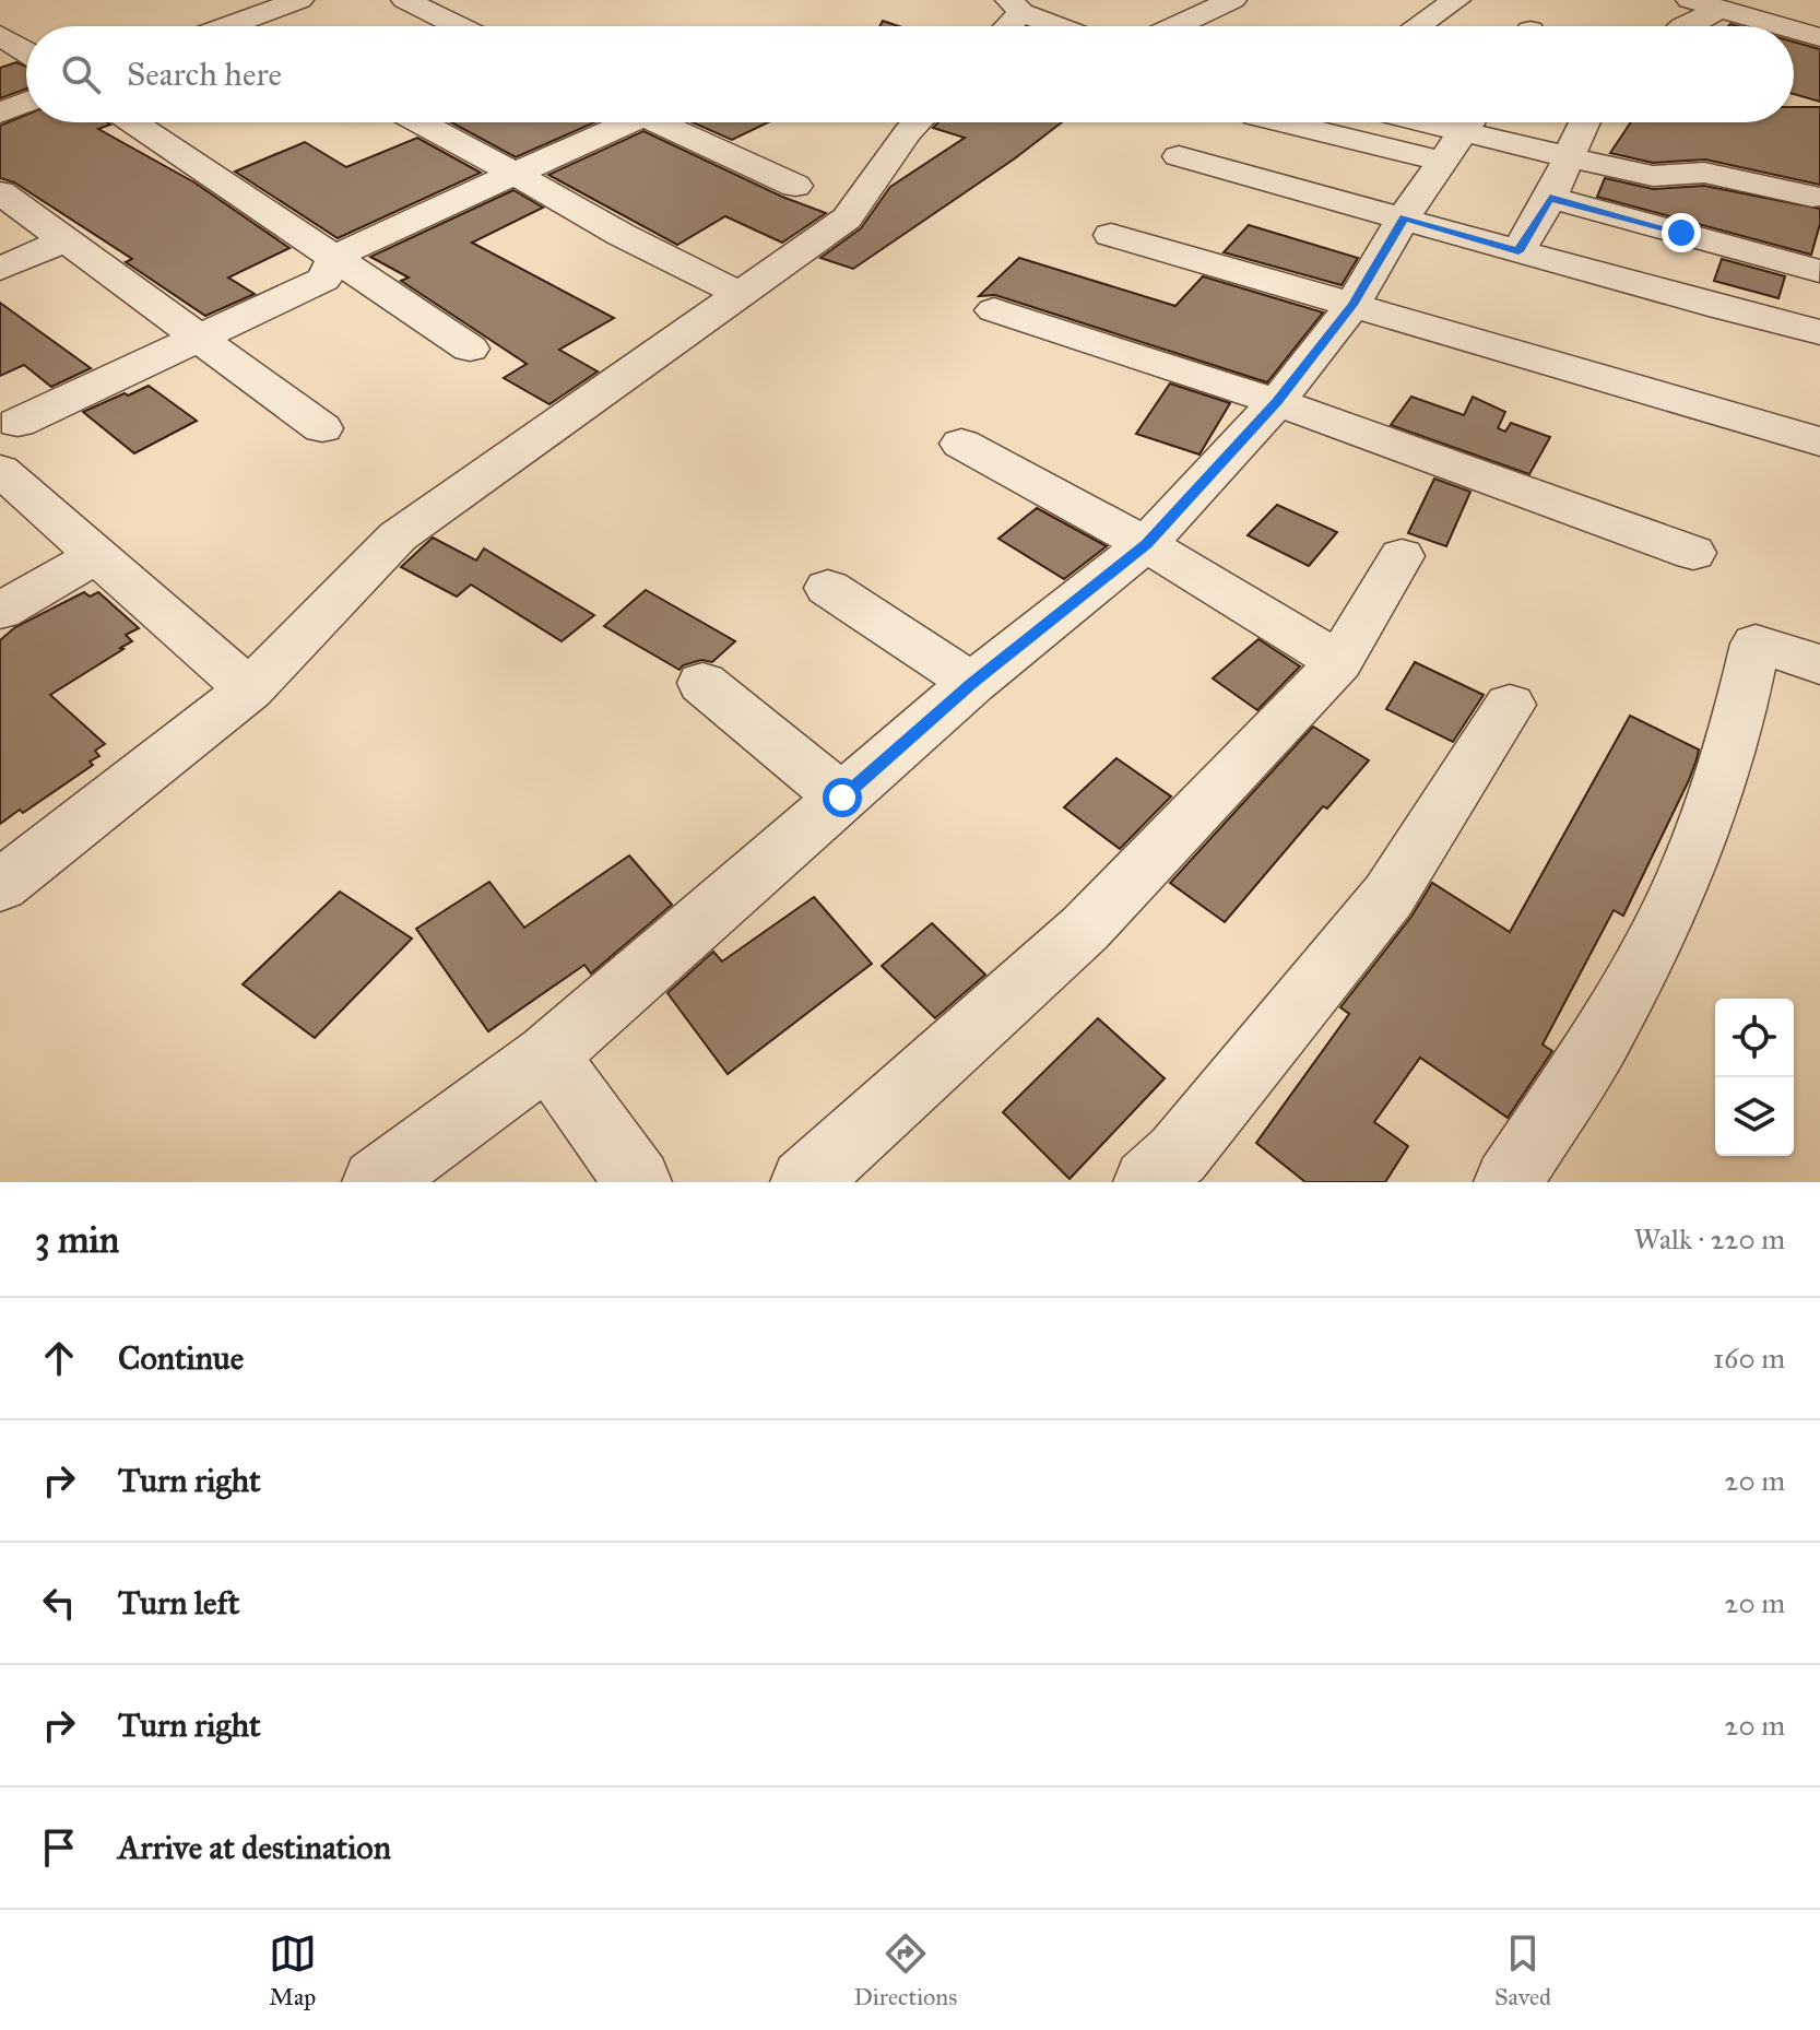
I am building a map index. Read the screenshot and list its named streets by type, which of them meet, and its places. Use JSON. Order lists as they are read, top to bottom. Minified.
{"page":{"search":"Search here","heading":["3 min","Walk · 220 m"],"list":[["Continue","160 m"],["Turn right","20 m"],["Turn left","20 m"],["Turn right","20 m"],"Arrive at destination"],"nav":["Map","Directions","Saved"]}}
